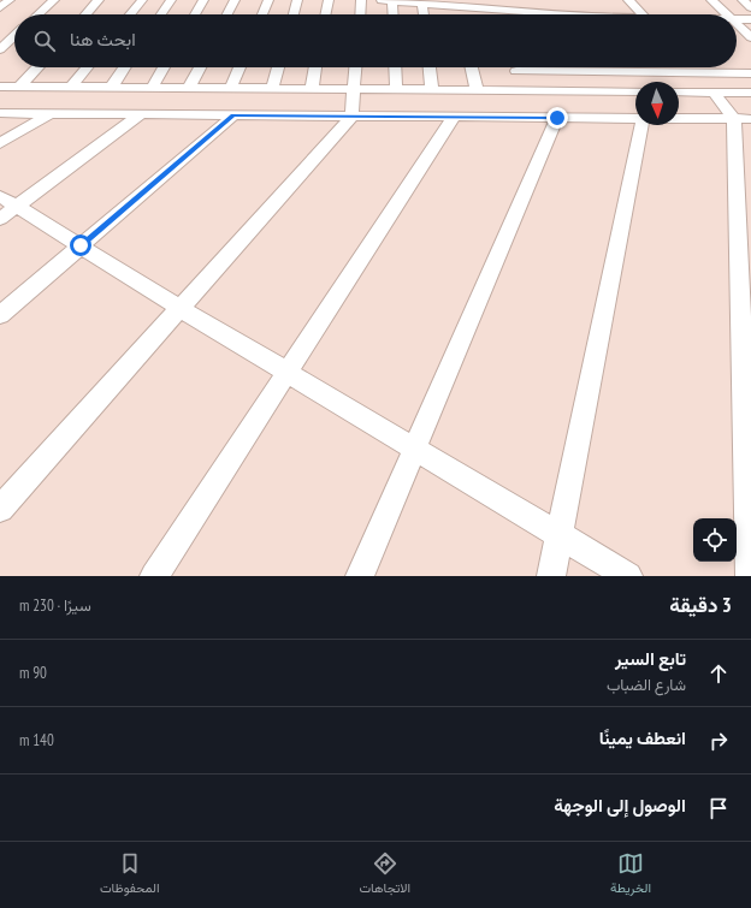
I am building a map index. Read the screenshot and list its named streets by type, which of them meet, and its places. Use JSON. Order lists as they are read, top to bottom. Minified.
{"north":"bottom","page":{"search":"ابحث هنا","heading":["3 دقيقة","سيرًا · 230 m"],"list":[["تابع السير","شارع الضباب","90 m"],["انعطف يمينًا","140 m"],"الوصول إلى الوجهة"],"nav":["الخريطة","الاتجاهات","المحفوظات"]}}
